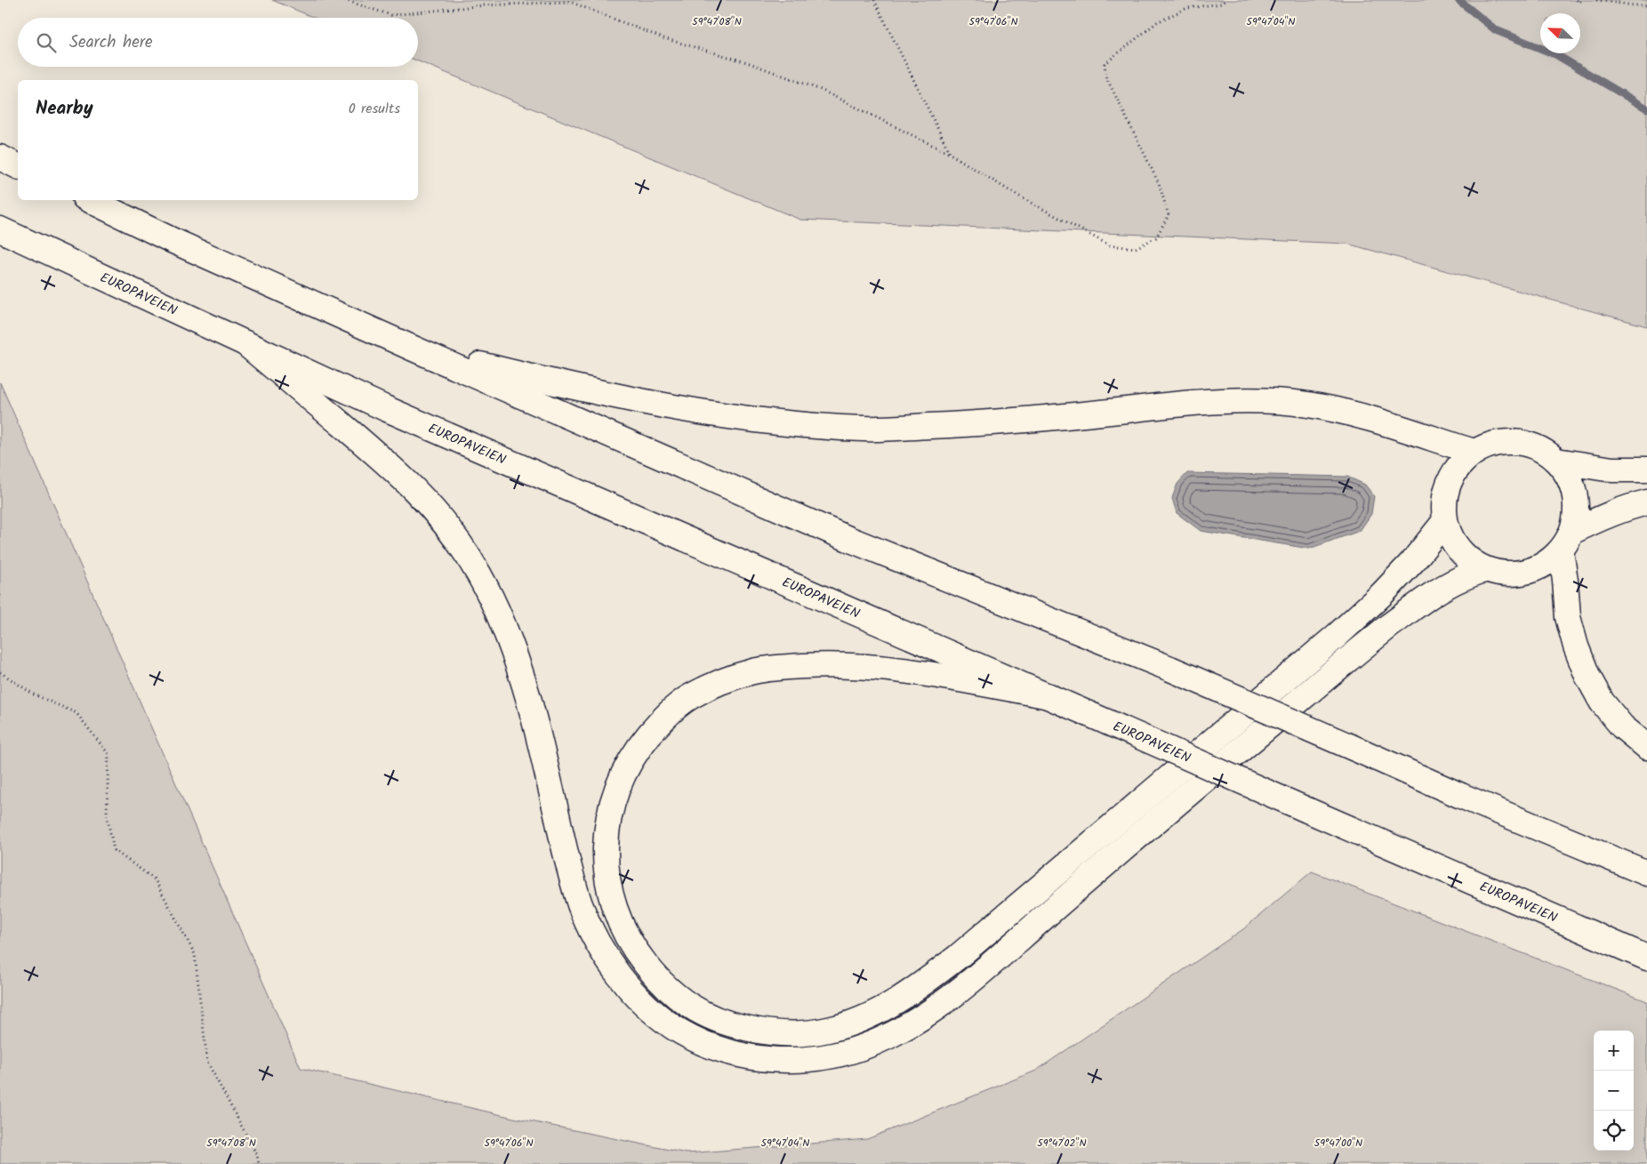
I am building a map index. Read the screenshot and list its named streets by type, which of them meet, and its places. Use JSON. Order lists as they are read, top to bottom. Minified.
{"streets":{"main road":["EUROPAVEIEN"]},"north":"top left","page":{"search":"Search here","heading":["Nearby","0 results"],"map_buttons":["+","−"]},"coordinates":["59°47'08\"N","59°47'06\"N","59°47'04\"N","59°47'02\"N","59°47'00\"N"]}
